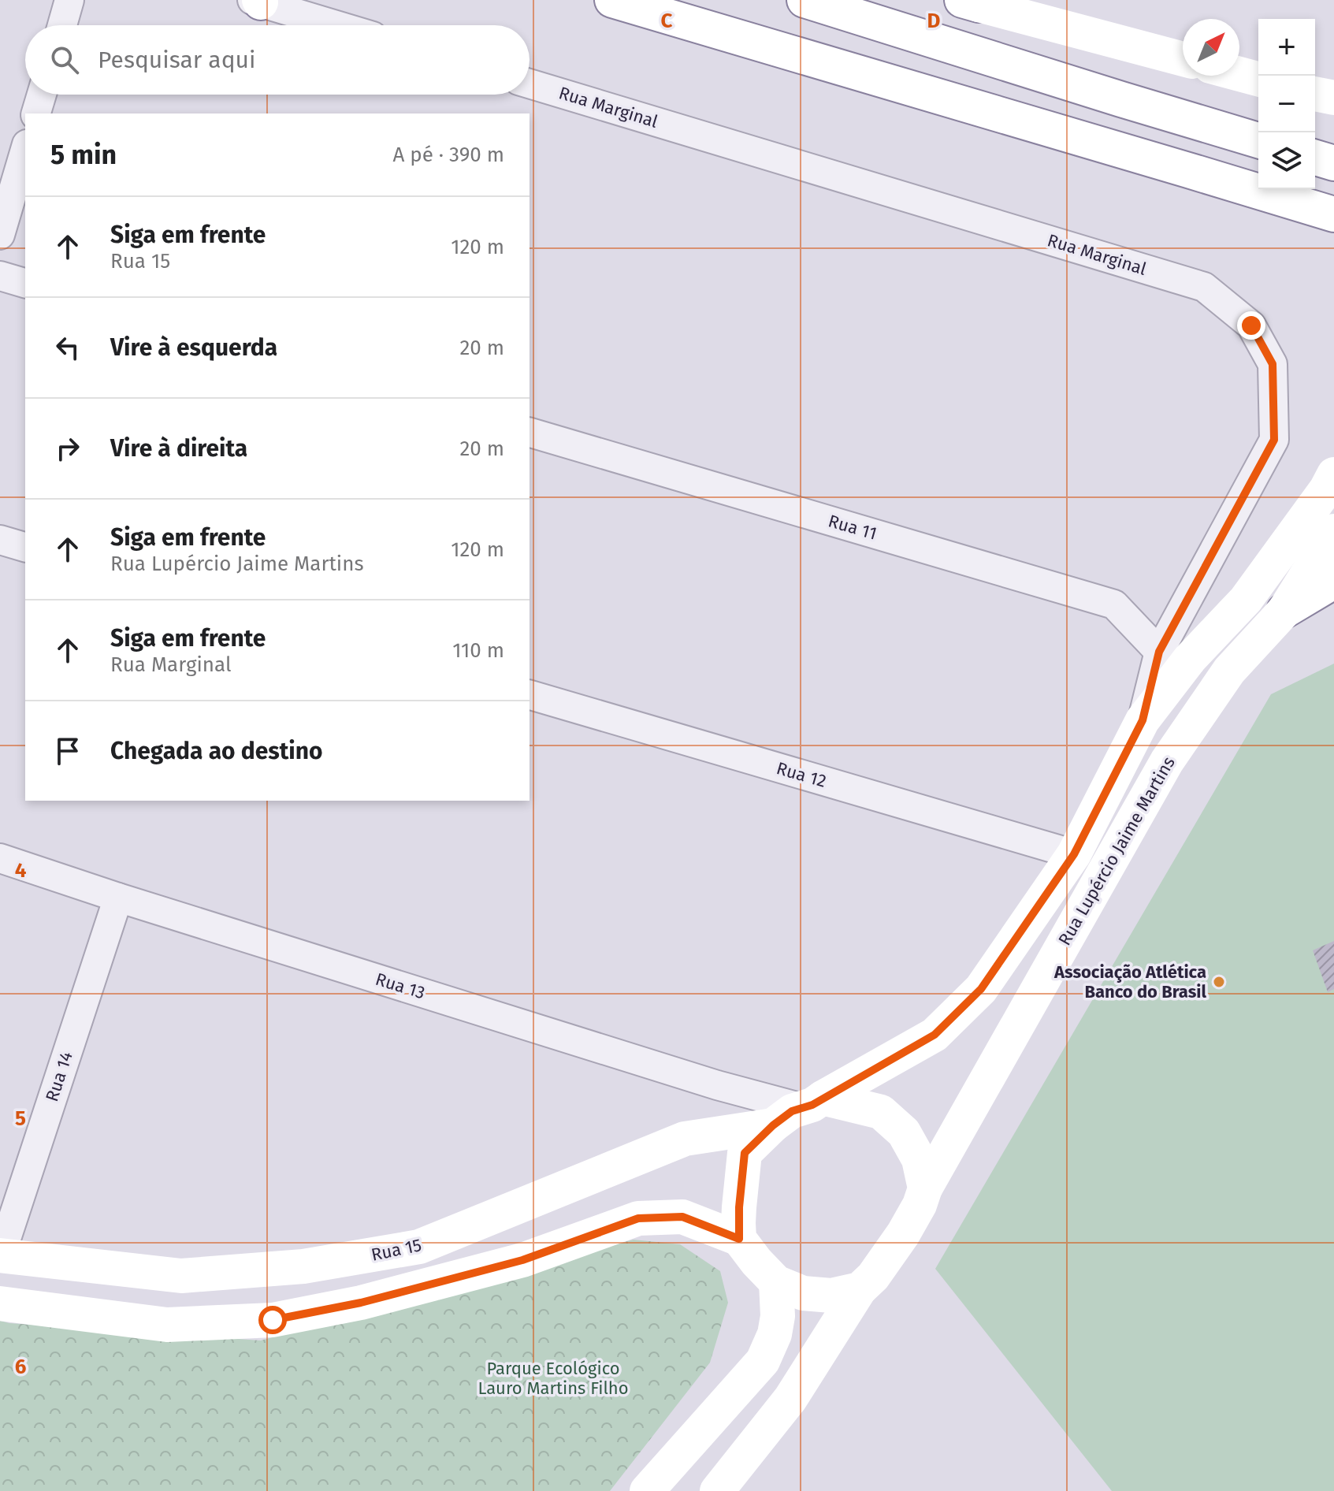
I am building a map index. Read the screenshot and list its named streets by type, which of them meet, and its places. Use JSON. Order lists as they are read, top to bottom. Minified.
{"streets":{"main road":["Rua Lupércio Jaime Martins","Rua 15"],"street":["Rua Marginal","Rua 11","Rua 12","Rua 13","Rua 14"]},"crossings":[["Rua Marginal","Rua 11"],["Rua Marginal","Rua Lupércio Jaime Martins"],["Rua 12","Rua Lupércio Jaime Martins"],["Rua Lupércio Jaime Martins","Rua 13"],["Rua Lupércio Jaime Martins","Rua 15"],["Rua 13","Rua 14"],["Rua 13","Rua 15"],["Rua 14","Rua 15"]],"parks":["Parque Ecológico Lauro Martins Filho"],"places":["Associação Atlética Banco do Brasil"],"north":"top right","page":{"map_buttons":["+","−"],"search":"Pesquisar aqui","heading":["5 min","A pé · 390 m"],"list":[["Siga em frente","Rua 15","120 m"],["Vire à esquerda","20 m"],["Vire à direita","20 m"],["Siga em frente","Rua Lupércio Jaime Martins","120 m"],["Siga em frente","Rua Marginal","110 m"],"Chegada ao destino"]},"grid":{"columns":["C","D"],"rows":["4","5","6"]}}
